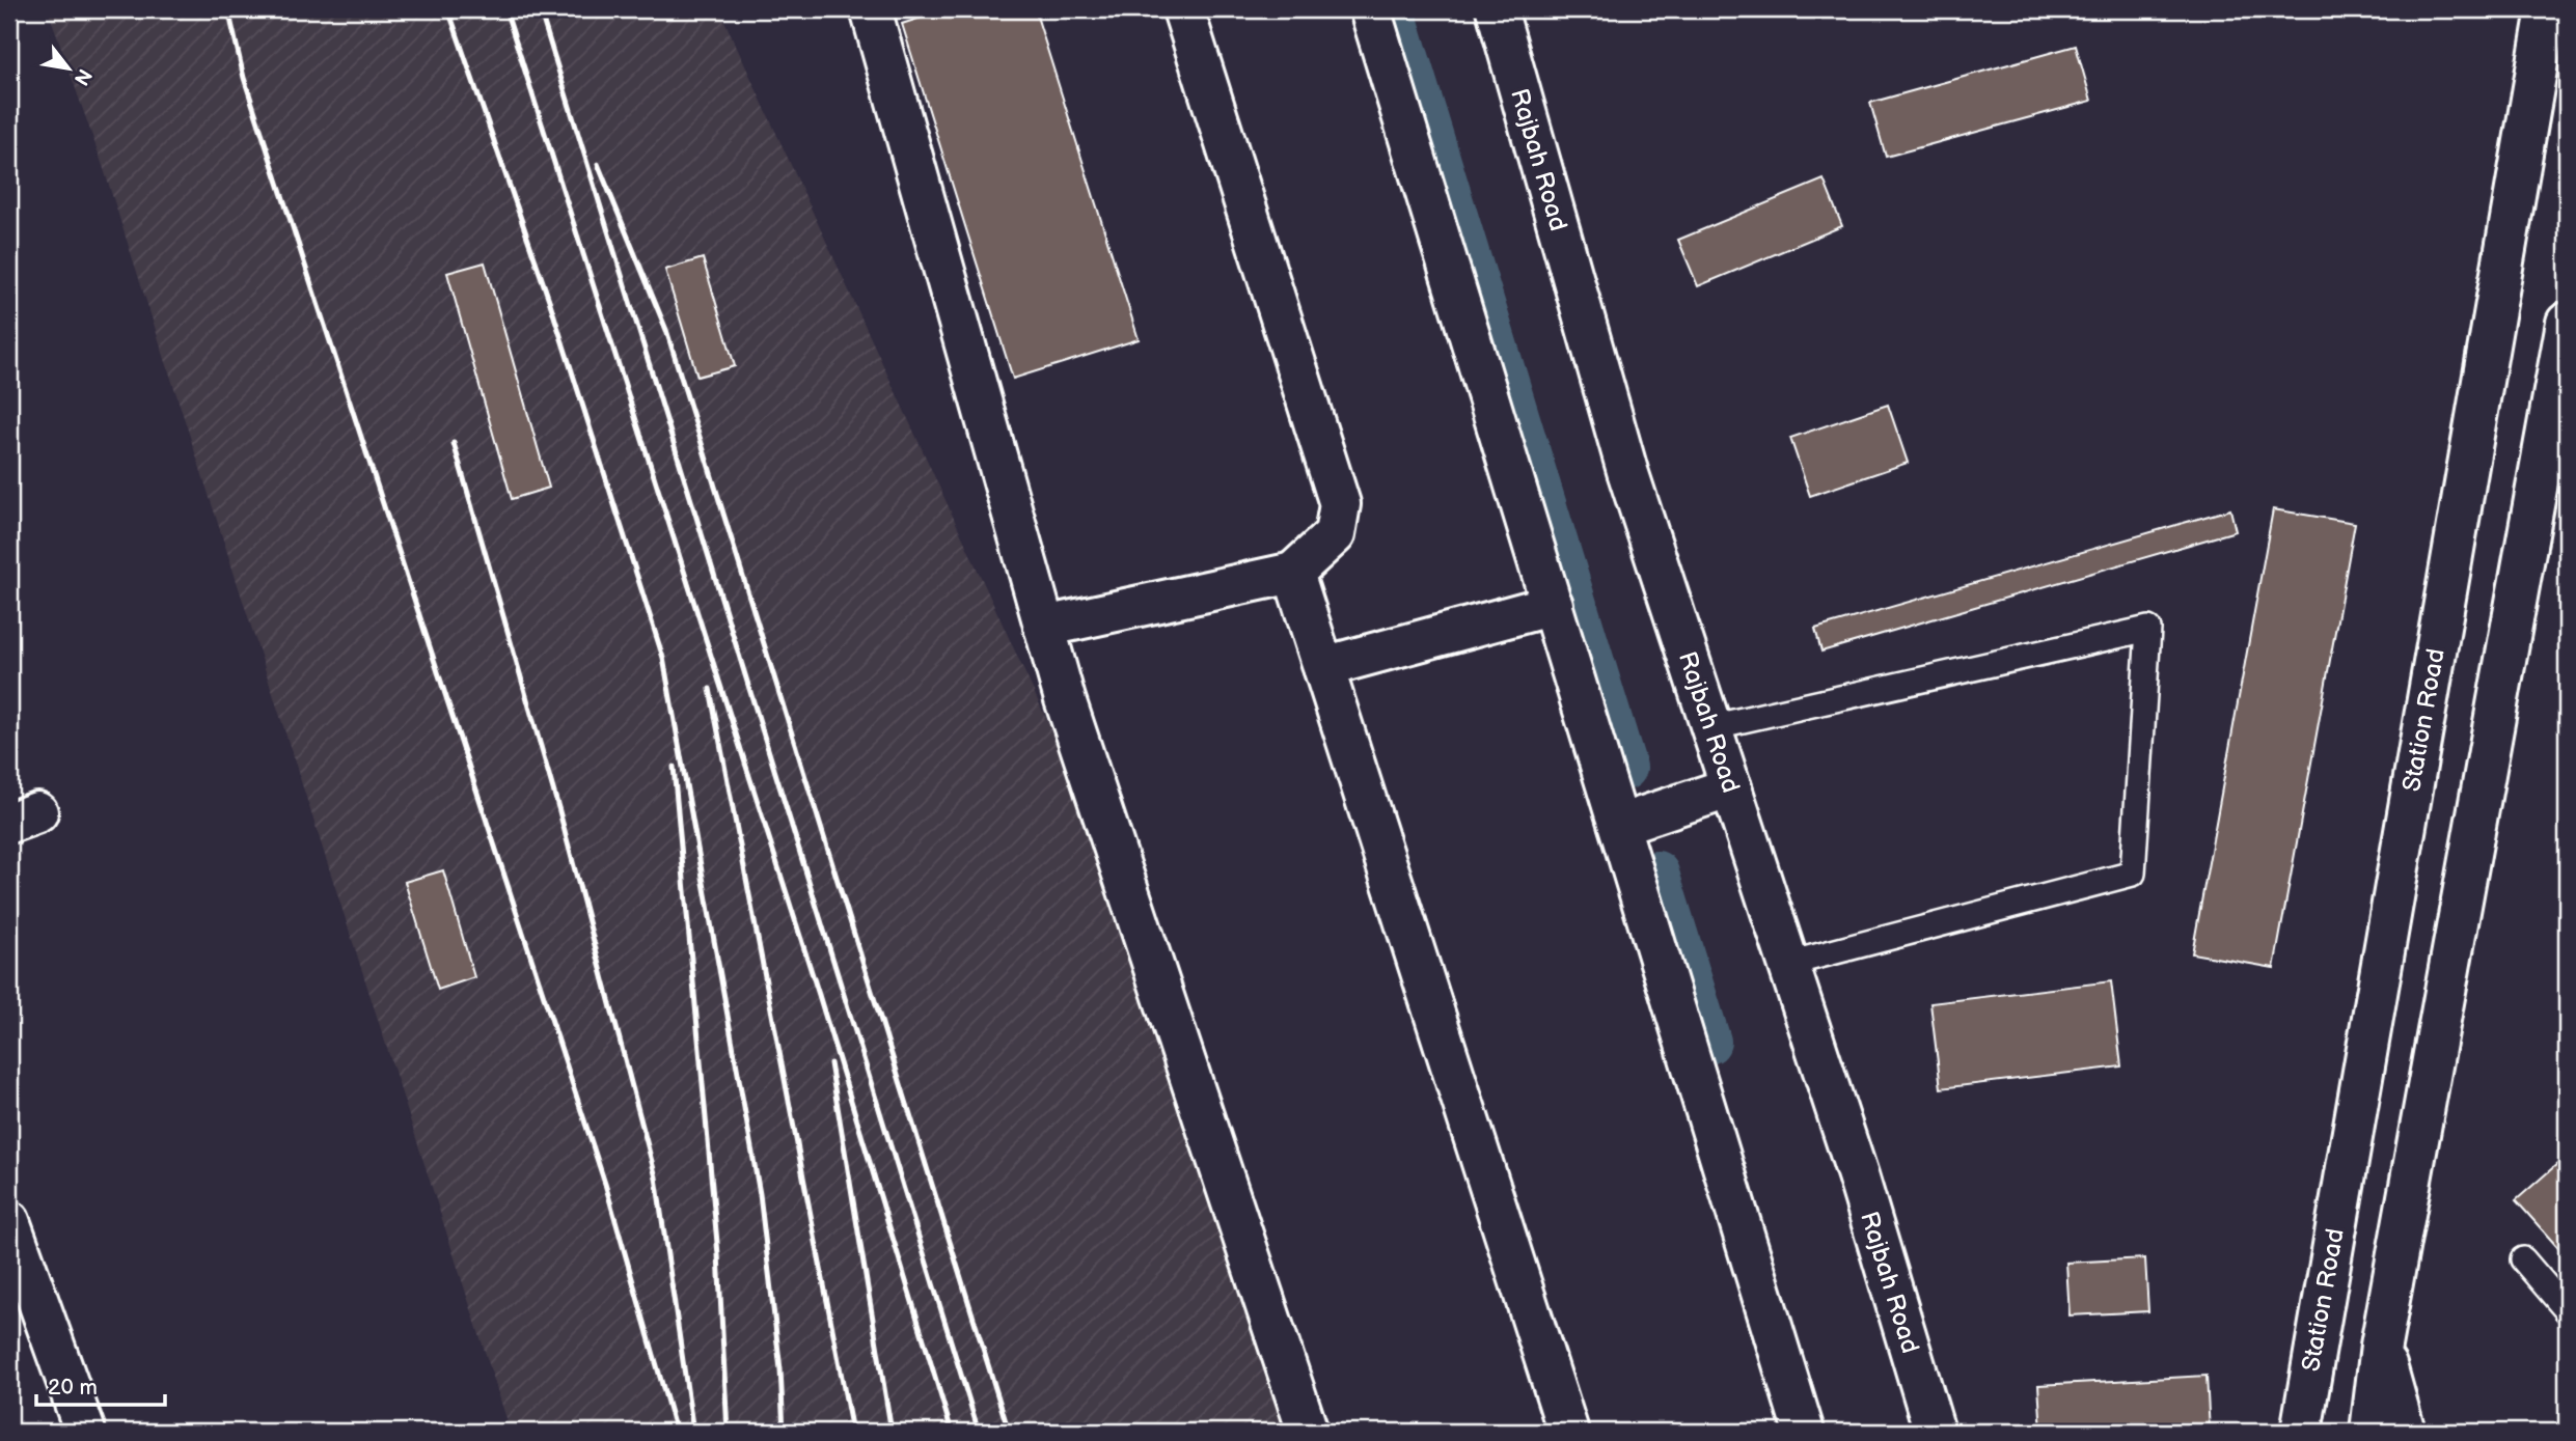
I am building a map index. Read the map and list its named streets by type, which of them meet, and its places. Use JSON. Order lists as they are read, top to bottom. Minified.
{"streets":{"main road":["Rajbah Road","Station Road"]},"scale_bar":"20 m","north":"bottom right"}
